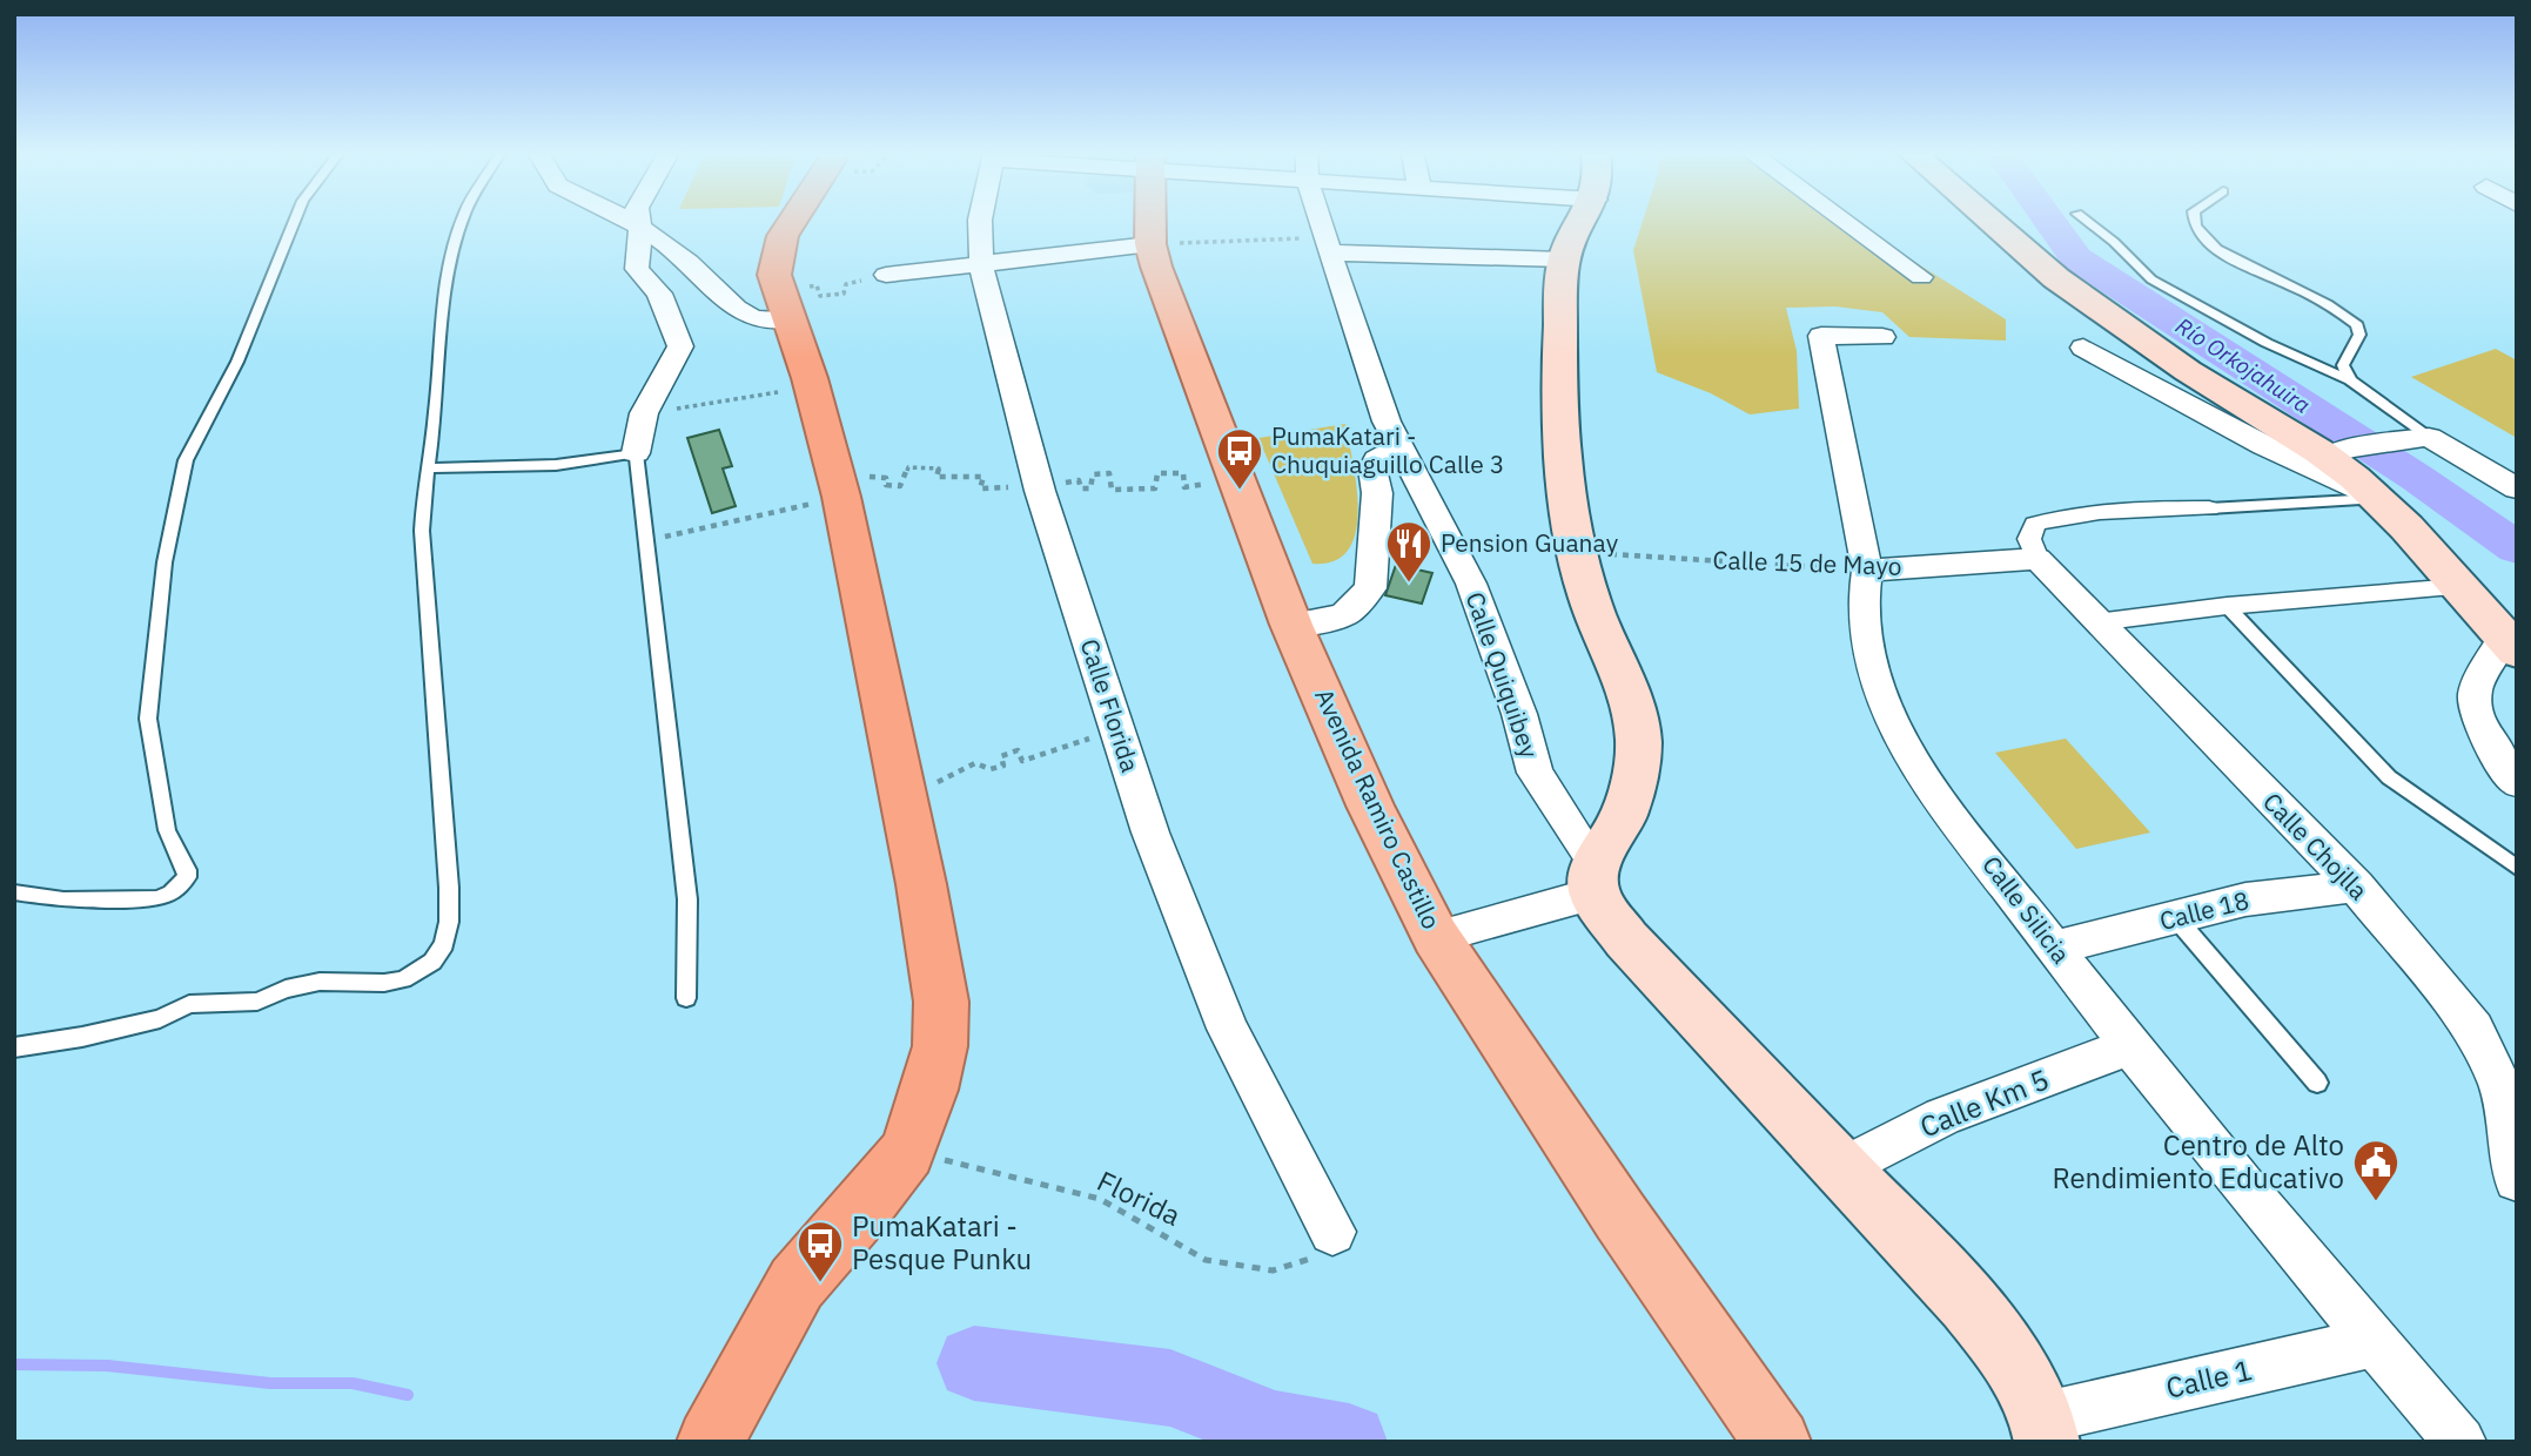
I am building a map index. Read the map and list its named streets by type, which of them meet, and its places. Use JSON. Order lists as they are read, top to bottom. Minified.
{"streets":{"main road":["Avenida Ramiro Castillo"],"street":["Calle 15 de Mayo","Calle Quiquibey","Calle Florida","Calle Chojlla","Calle Silicia","Calle 18","Calle Km 5","Calle 1"],"path":["Florida"]},"crossings":[["Calle 15 de Mayo","Calle Chojlla"],["Calle 15 de Mayo","Calle Silicia"],["Calle Florida","Florida"],["Calle Chojlla","Calle 18"],["Calle Silicia","Calle 18"],["Calle Silicia","Calle Km 5"],["Calle Silicia","Calle 1"]],"water":["Río Orkojahuira"],"places":{"bus stop":["PumaKatari - Chuquiaguillo Calle 3","PumaKatari - Pesque Punku"],"restaurant":["Pension Guanay"],"public building":["Centro de Alto Rendimiento Educativo"]}}
